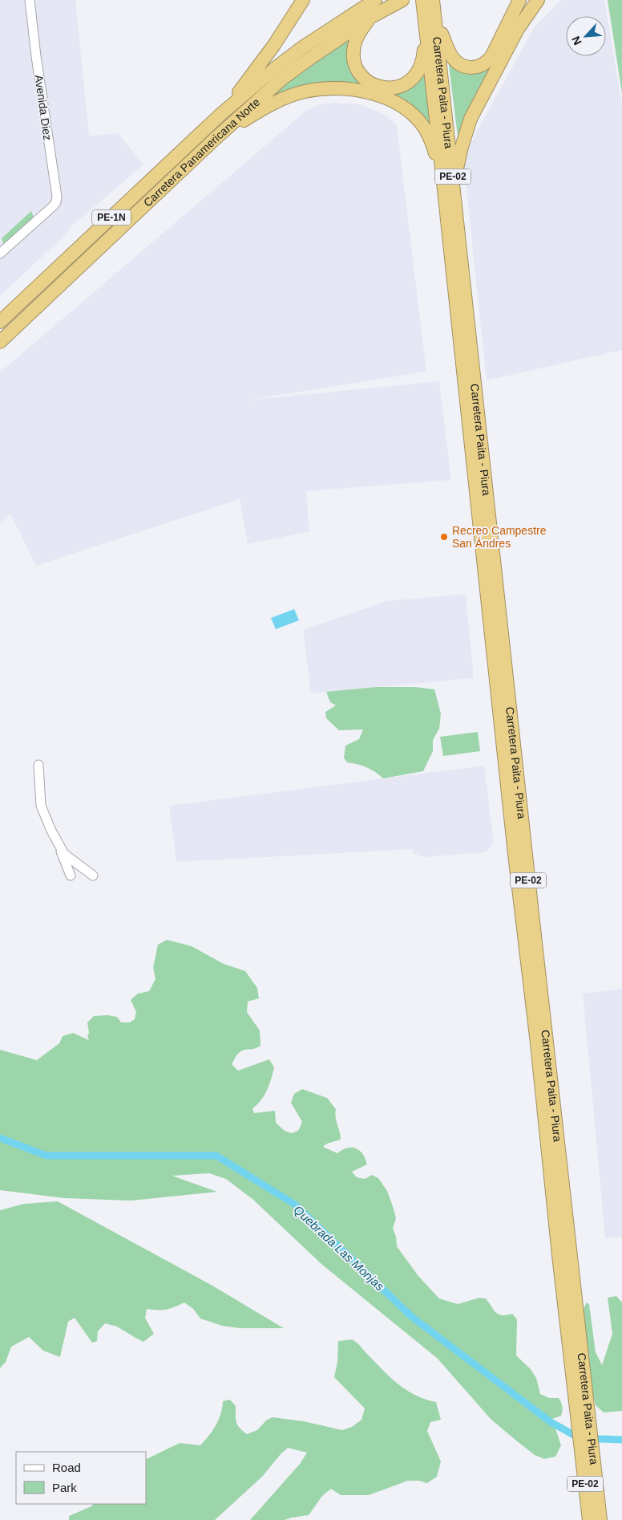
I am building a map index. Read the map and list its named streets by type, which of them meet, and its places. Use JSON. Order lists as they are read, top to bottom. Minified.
{"streets":{"highway":["Carretera Paita - Piura","Carretera Panamericana Norte","PE-02","PE-1N"],"street":["Avenida Diez"]},"water":["Quebrada Las Monjas"],"places":["Recreo Campestre San Ándres"],"legend":["Road","Park"],"north":"bottom left"}
